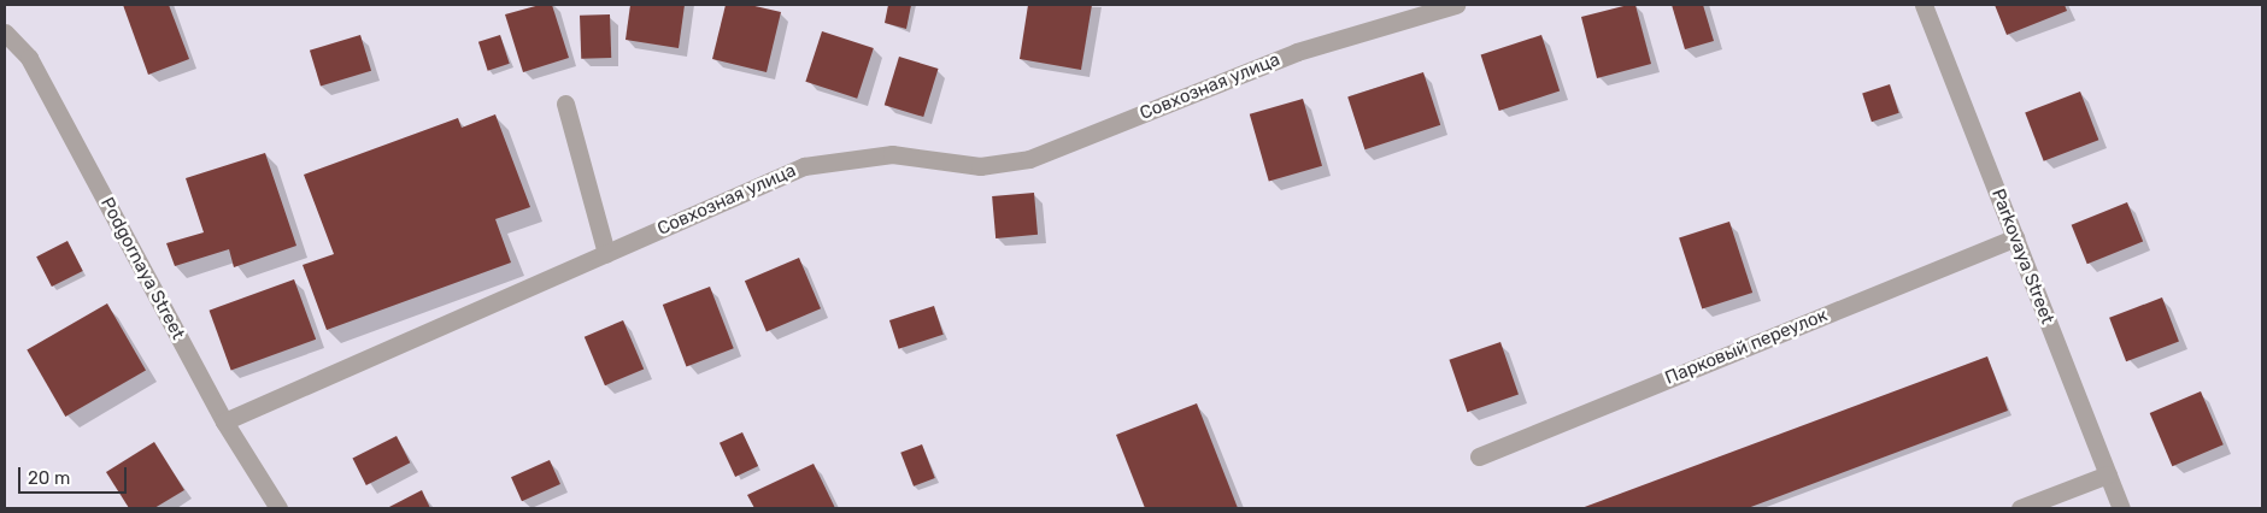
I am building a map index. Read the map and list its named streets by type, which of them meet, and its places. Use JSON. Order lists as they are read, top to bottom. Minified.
{"streets":{"street":["Совхозная улица","Parkovaya Street","Podgornaya Street","Парковый переулок"]},"crossings":[["Совхозная улица","Podgornaya Street"],["Parkovaya Street","Парковый переулок"]],"scale_bar":"20 m"}
